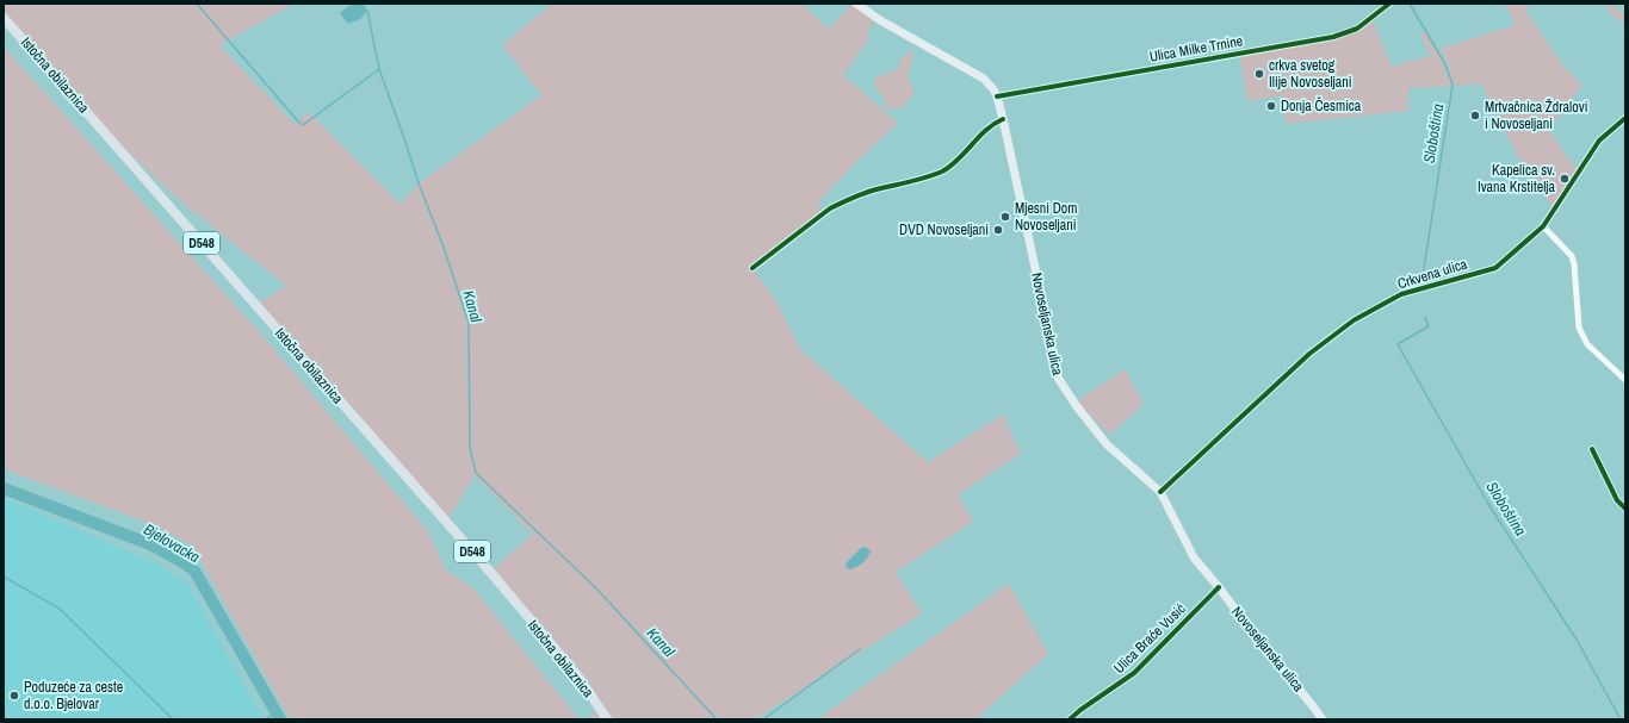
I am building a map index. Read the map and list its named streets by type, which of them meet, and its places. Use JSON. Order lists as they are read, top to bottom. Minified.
{"streets":{"main road":["Istočna obilaznica","D548","Novoseljanska ulica"],"street":["Ulica Milke Trnine","Crkvena ulica","Ulica Braće Vusić"]},"crossings":[["Ulica Milke Trnine","Novoseljanska ulica"],["Crkvena ulica","Novoseljanska ulica"],["Novoseljanska ulica","Ulica Braće Vusić"]],"water":["Sloboština","Kanal","Bjelovacka"],"places":["crkva svetog Ilije Novoseljani","Donja Česmica","Mrtvačnica Ždralovi i Novoseljani","Kapelica sv. Ivana Krstitelja","Mjesni Dom Novoseljani","DVD Novoseljani","Poduzeće za ceste d.o.o. Bjelovar"]}
